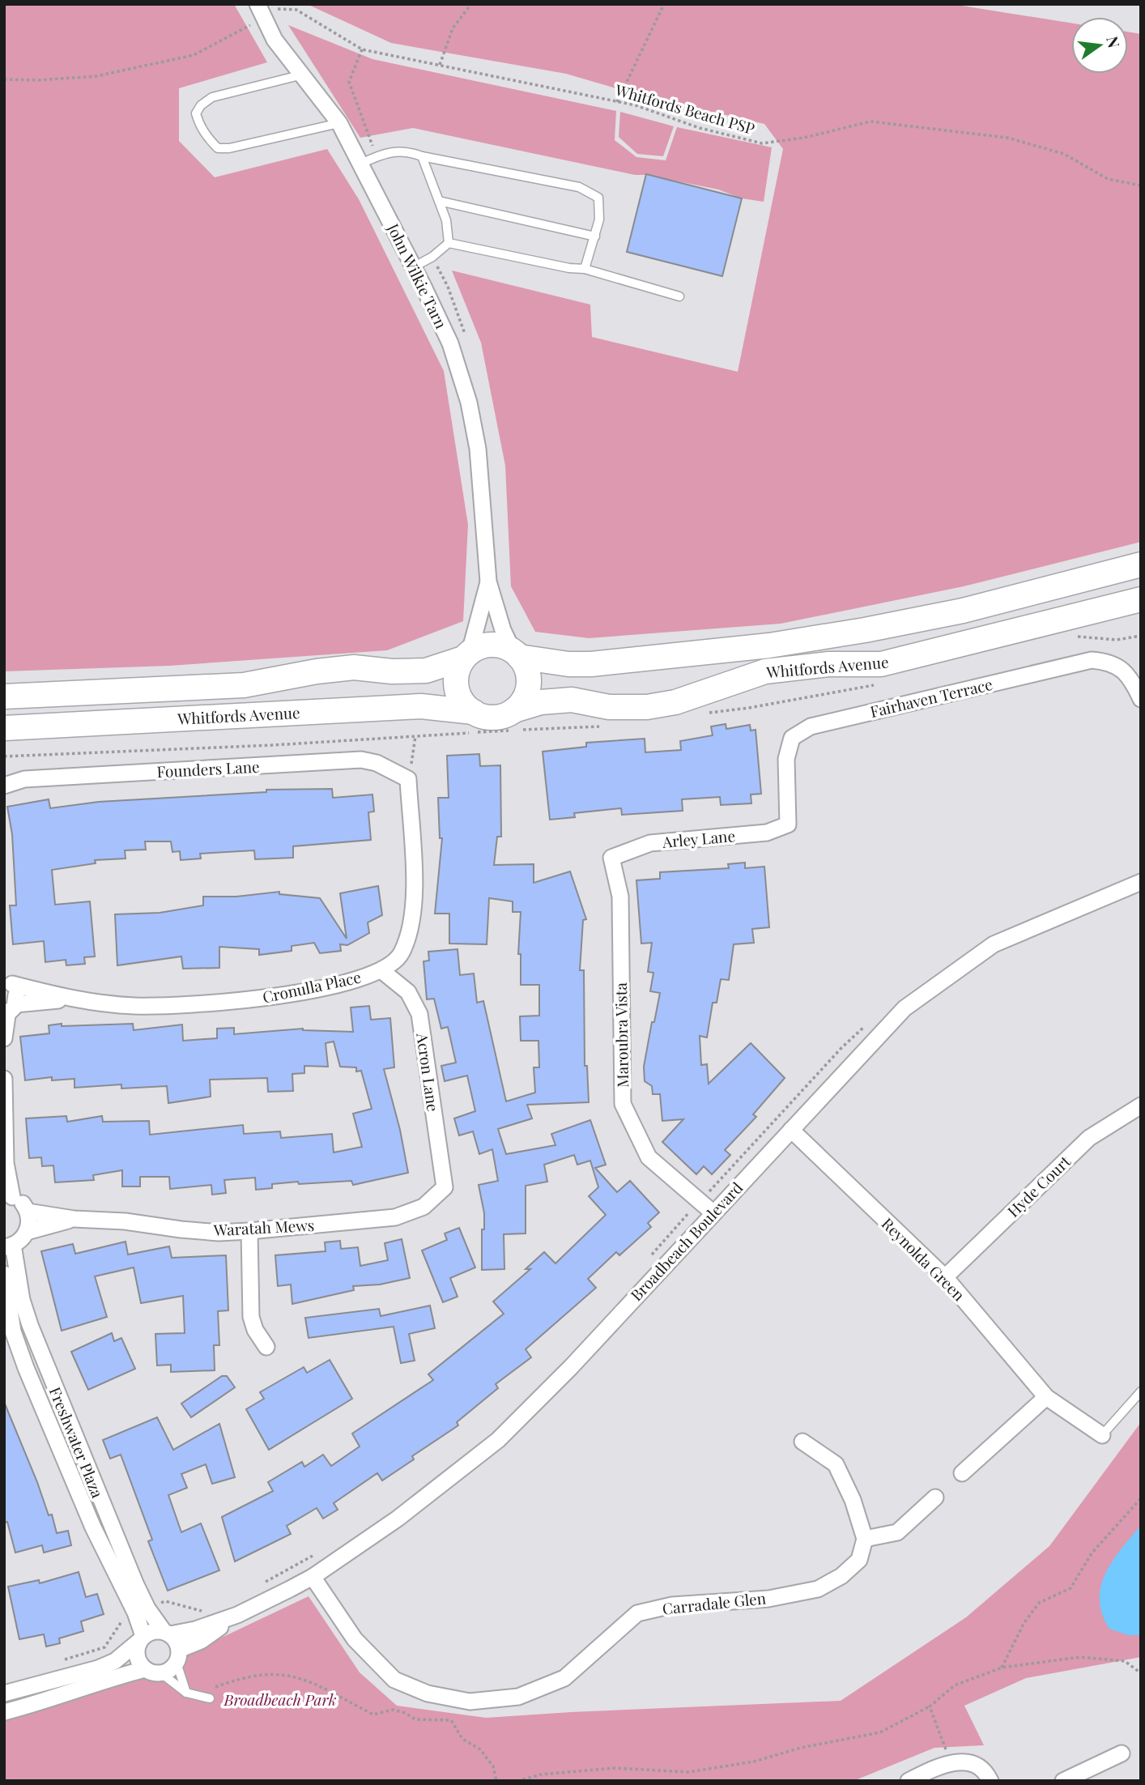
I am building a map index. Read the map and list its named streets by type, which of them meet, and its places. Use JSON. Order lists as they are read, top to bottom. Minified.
{"streets":{"main road":["Whitfords Avenue"],"street":["John Wilkie Tarn","Fairhaven Terrace","Founders Lane","Arley Lane","Cronulla Place","Maroubra Vista","Acron Lane","Hyde Court","Waratah Mews","Broadbeach Boulevard","Reynolda Green","Freshwater Plaza","Carradale Glen"],"path":["Whitfords Beach PSP"]},"crossings":[["Whitfords Beach PSP","John Wilkie Tarn"],["John Wilkie Tarn","Whitfords Avenue"],["Fairhaven Terrace","Arley Lane"],["Founders Lane","Cronulla Place"],["Arley Lane","Maroubra Vista"],["Cronulla Place","Acron Lane"],["Maroubra Vista","Broadbeach Boulevard"],["Acron Lane","Waratah Mews"],["Hyde Court","Reynolda Green"],["Broadbeach Boulevard","Reynolda Green"],["Broadbeach Boulevard","Freshwater Plaza"],["Broadbeach Boulevard","Carradale Glen"]],"parks":["Broadbeach Park"],"north":"right"}
